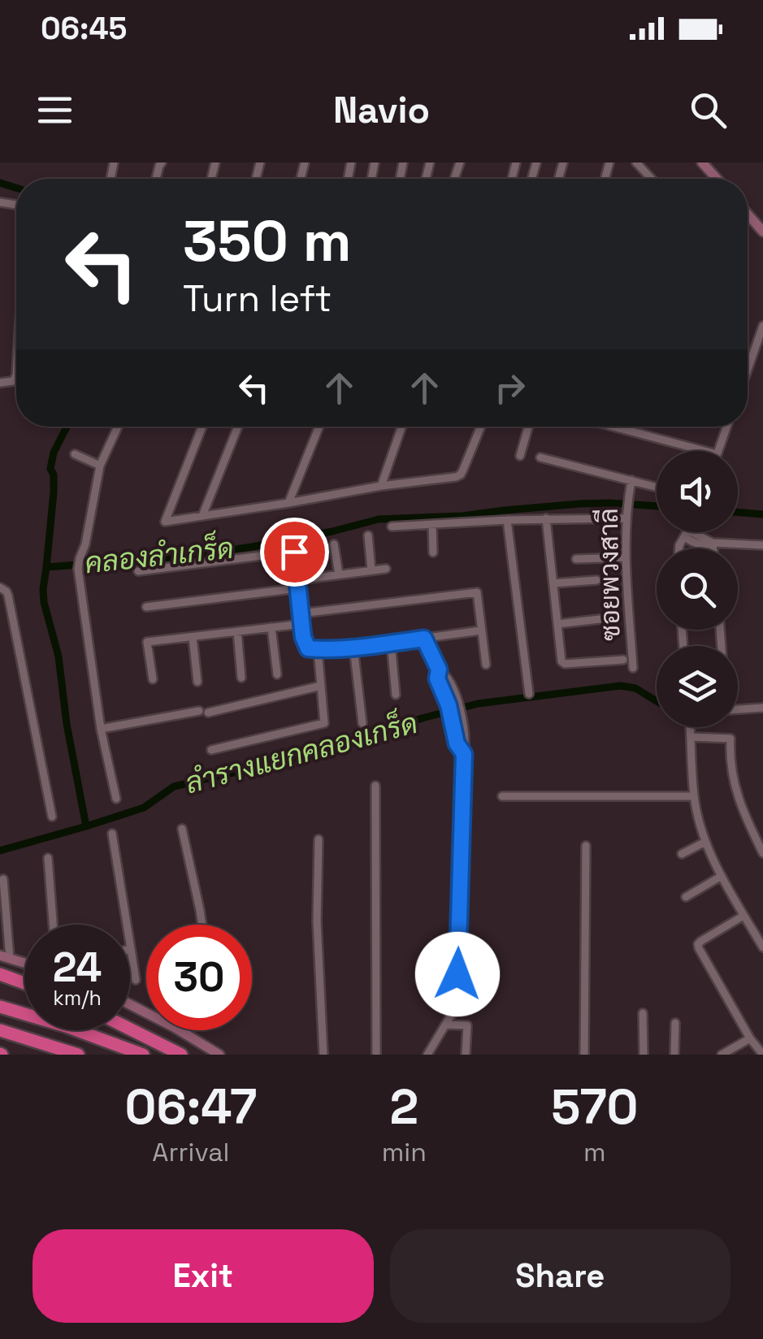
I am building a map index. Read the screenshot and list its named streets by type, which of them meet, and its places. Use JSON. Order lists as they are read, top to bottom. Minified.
{"streets":{"street":["ซอยพวงสาลี"]},"water":["คลองลำเกร็ด","ลำรางแยกคลองเกร็ด"],"page":{"status":"06:45","header":"Navio","turn":["350 m","Turn left"],"speed":"24 km/h","limit":"30","eta":["06:47","Arrival","2","min","570","m"],"buttons":["Exit","Share"]}}
